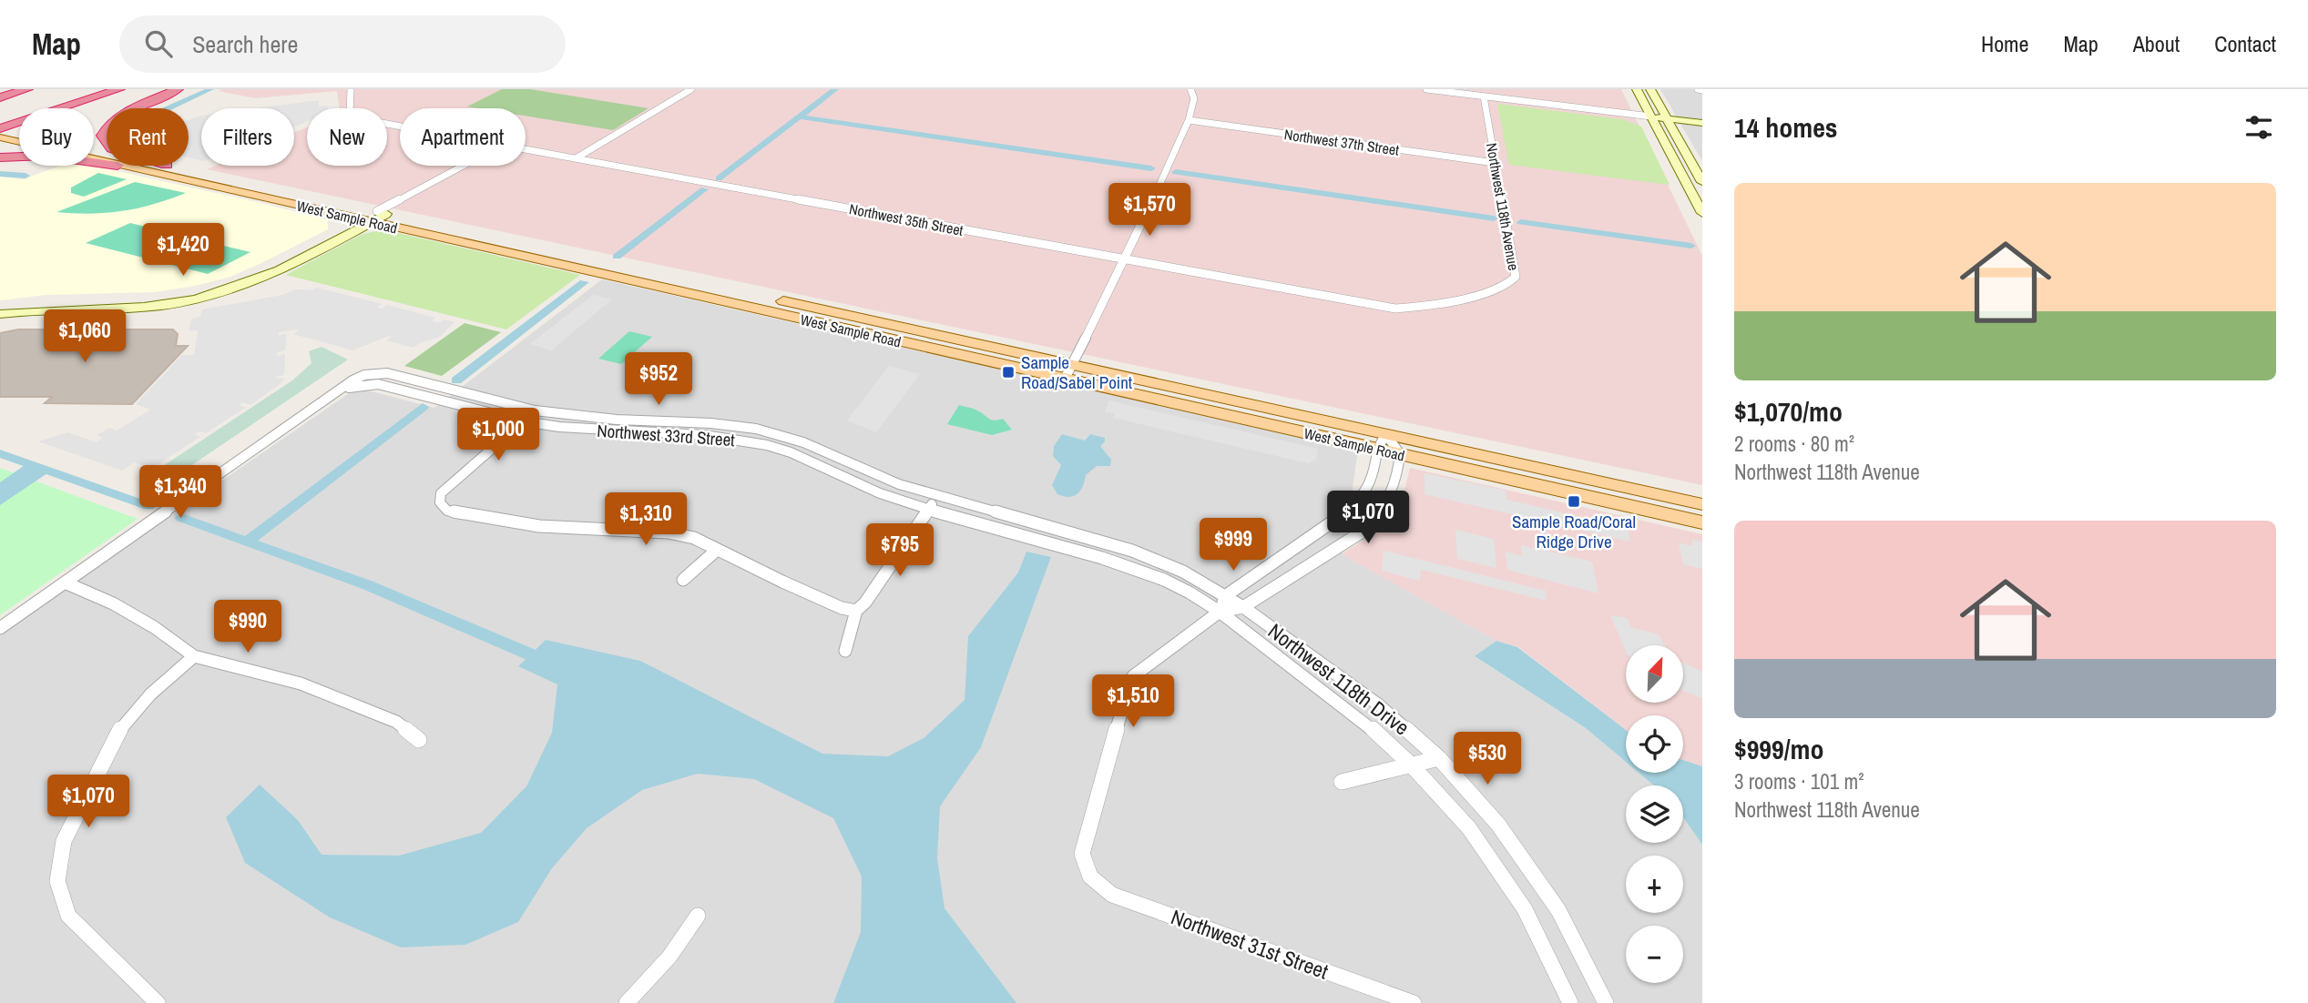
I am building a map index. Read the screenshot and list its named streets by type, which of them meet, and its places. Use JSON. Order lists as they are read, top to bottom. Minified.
{"streets":{"main road":["West Sample Road"],"street":["Northwest 37th Street","Northwest 118th Avenue","Northwest 35th Street","Northwest 33rd Street","Northwest 118th Drive","Northwest 31st Street"]},"crossings":[["Northwest 37th Street","Northwest 118th Avenue"],["Northwest 118th Avenue","Northwest 35th Street"],["Northwest 33rd Street","Northwest 118th Drive"]],"places":{"transit":["Sample Road/Sabel Point","Sample Road/Coral Ridge Drive"]},"north":"top right","page":{"header":"Map","search":"Search here","nav":["Home","Map","About","Contact"],"heading":"14 homes","chip":["Buy","Rent","Filters","New","Apartment"],"list":[{"name":"$1,070/mo","note":"2 rooms · 80 m² · Northwest 118th Avenue"},{"name":"$999/mo","note":"3 rooms · 101 m² · Northwest 118th Avenue"}],"price":["$1,570","$1,420","$1,060","$952","$1,000","$1,340","$1,070","$1,310","$999","$795","$990","$1,510","$530","$1,070"],"map_buttons":["+","−"]}}
